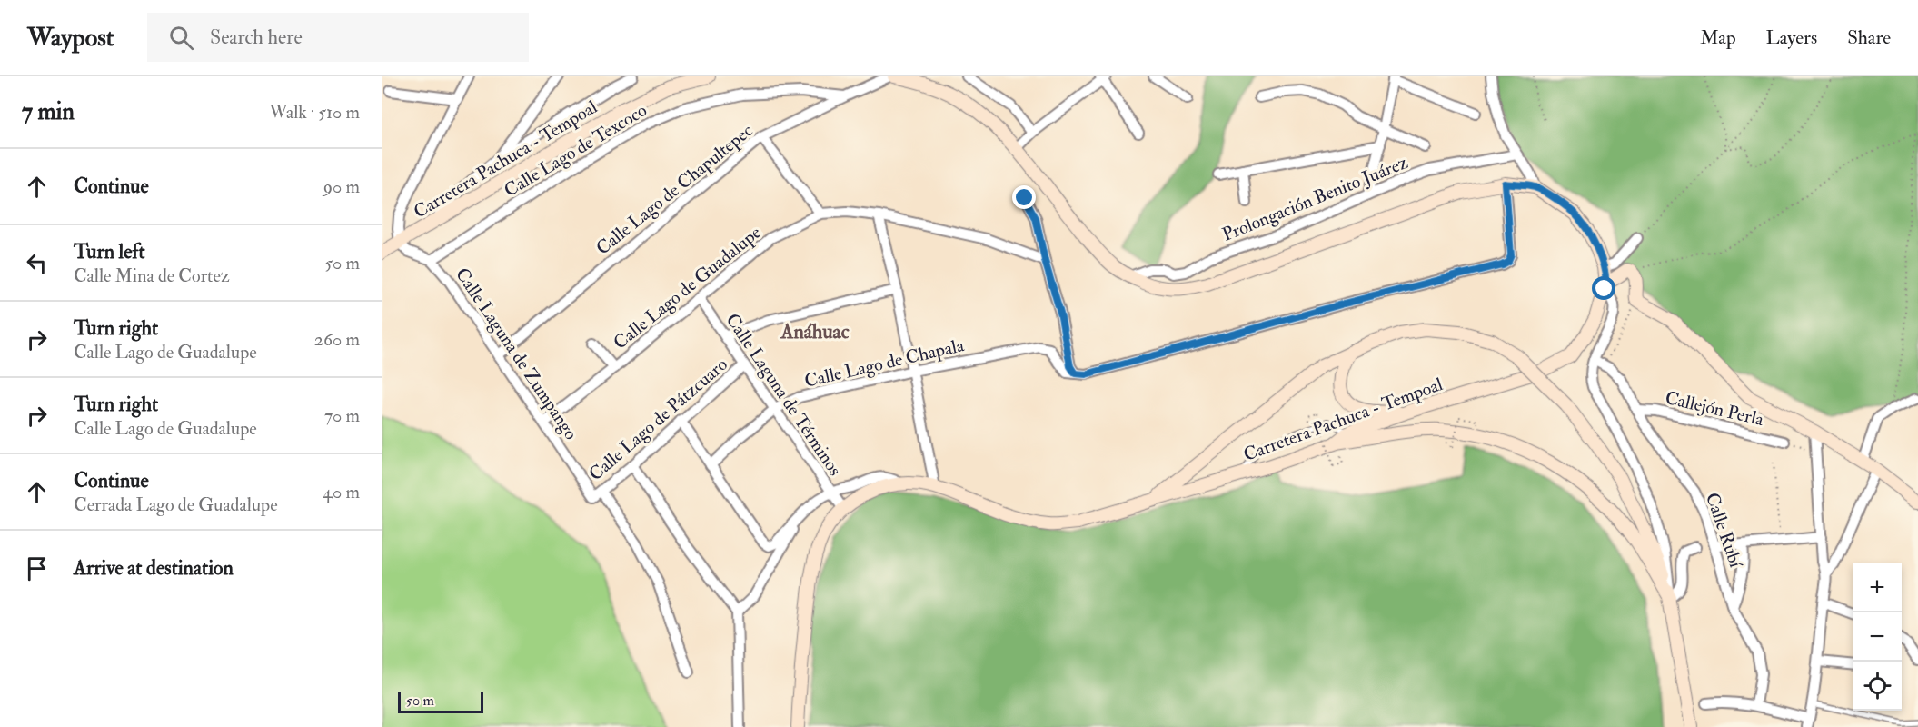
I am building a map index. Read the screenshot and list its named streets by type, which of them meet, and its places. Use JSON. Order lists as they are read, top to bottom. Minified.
{"streets":{"main road":["Carretera Pachuca - Tempoal"],"street":["Calle Lago de Texcoco","Calle Lago de Chapultepec","Prolongación Benito Juárez","Calle Lago de Guadalupe","Calle Laguna de Zumpango","Calle Lago de Chapala","Calle Laguna de Términos","Callejón Perla","Calle Lago de Pátzcuaro","Calle Rubí"]},"crossings":[["Calle Lago de Texcoco","Calle Lago de Chapultepec"],["Calle Lago de Texcoco","Calle Laguna de Zumpango"],["Carretera Pachuca - Tempoal","Calle Lago de Chapultepec"],["Carretera Pachuca - Tempoal","Prolongación Benito Juárez"],["Carretera Pachuca - Tempoal","Calle Laguna de Zumpango"],["Carretera Pachuca - Tempoal","Calle Laguna de Términos"],["Calle Lago de Chapultepec","Calle Laguna de Zumpango"],["Calle Lago de Guadalupe","Calle Laguna de Zumpango"],["Calle Lago de Guadalupe","Calle Laguna de Términos"],["Calle Laguna de Zumpango","Calle Lago de Pátzcuaro"],["Calle Lago de Chapala","Calle Laguna de Términos"],["Calle Laguna de Términos","Calle Lago de Pátzcuaro"],["Callejón Perla","Calle Rubí"]],"districts":["Anáhuac"],"scale_bar":"50 m","page":{"header":"Waypost","search":"Search here","nav":["Map","Layers","Share"],"heading":["7 min","Walk · 510 m"],"list":[["Continue","90 m"],["Turn left","Calle Mina de Cortez","50 m"],["Turn right","Calle Lago de Guadalupe","260 m"],["Turn right","Calle Lago de Guadalupe","70 m"],["Continue","Cerrada Lago de Guadalupe","40 m"],"Arrive at destination"],"map_buttons":["+","−"],"scale":"50 m"}}
